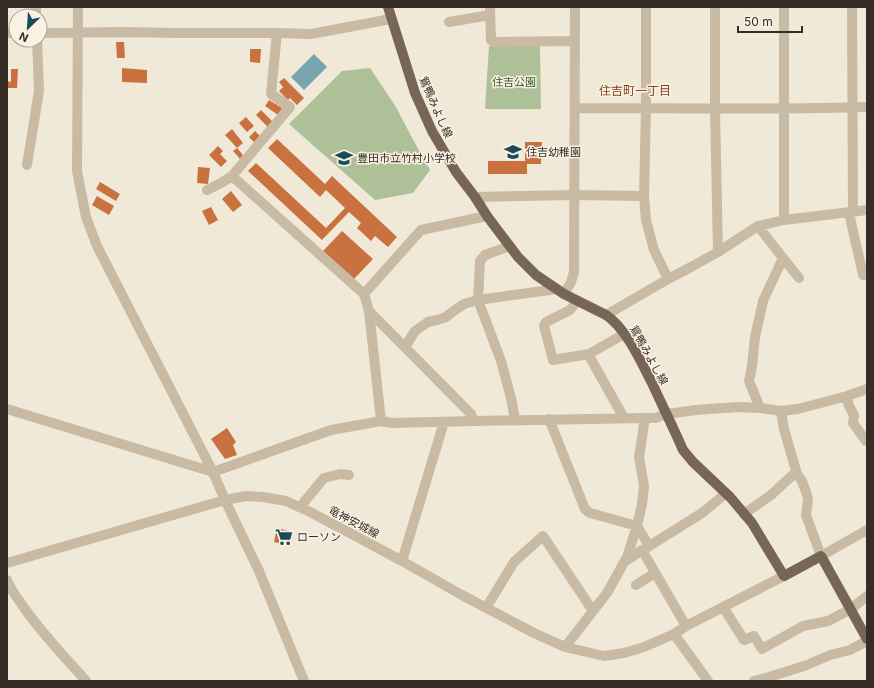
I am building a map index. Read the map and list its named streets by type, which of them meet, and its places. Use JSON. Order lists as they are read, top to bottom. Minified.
{"streets":{"main road":["鴛鴨みよし線"],"street":["竜神安城線"]},"crossings":[["鴛鴨みよし線","竜神安城線"]],"districts":["住吉町一丁目"],"parks":["住吉公園"],"places":{"school or university":["住吉幼稚園","豊田市立竹村小学校"],"supermarket":["ローソン"]},"scale_bar":"50 m","north":"bottom left"}
